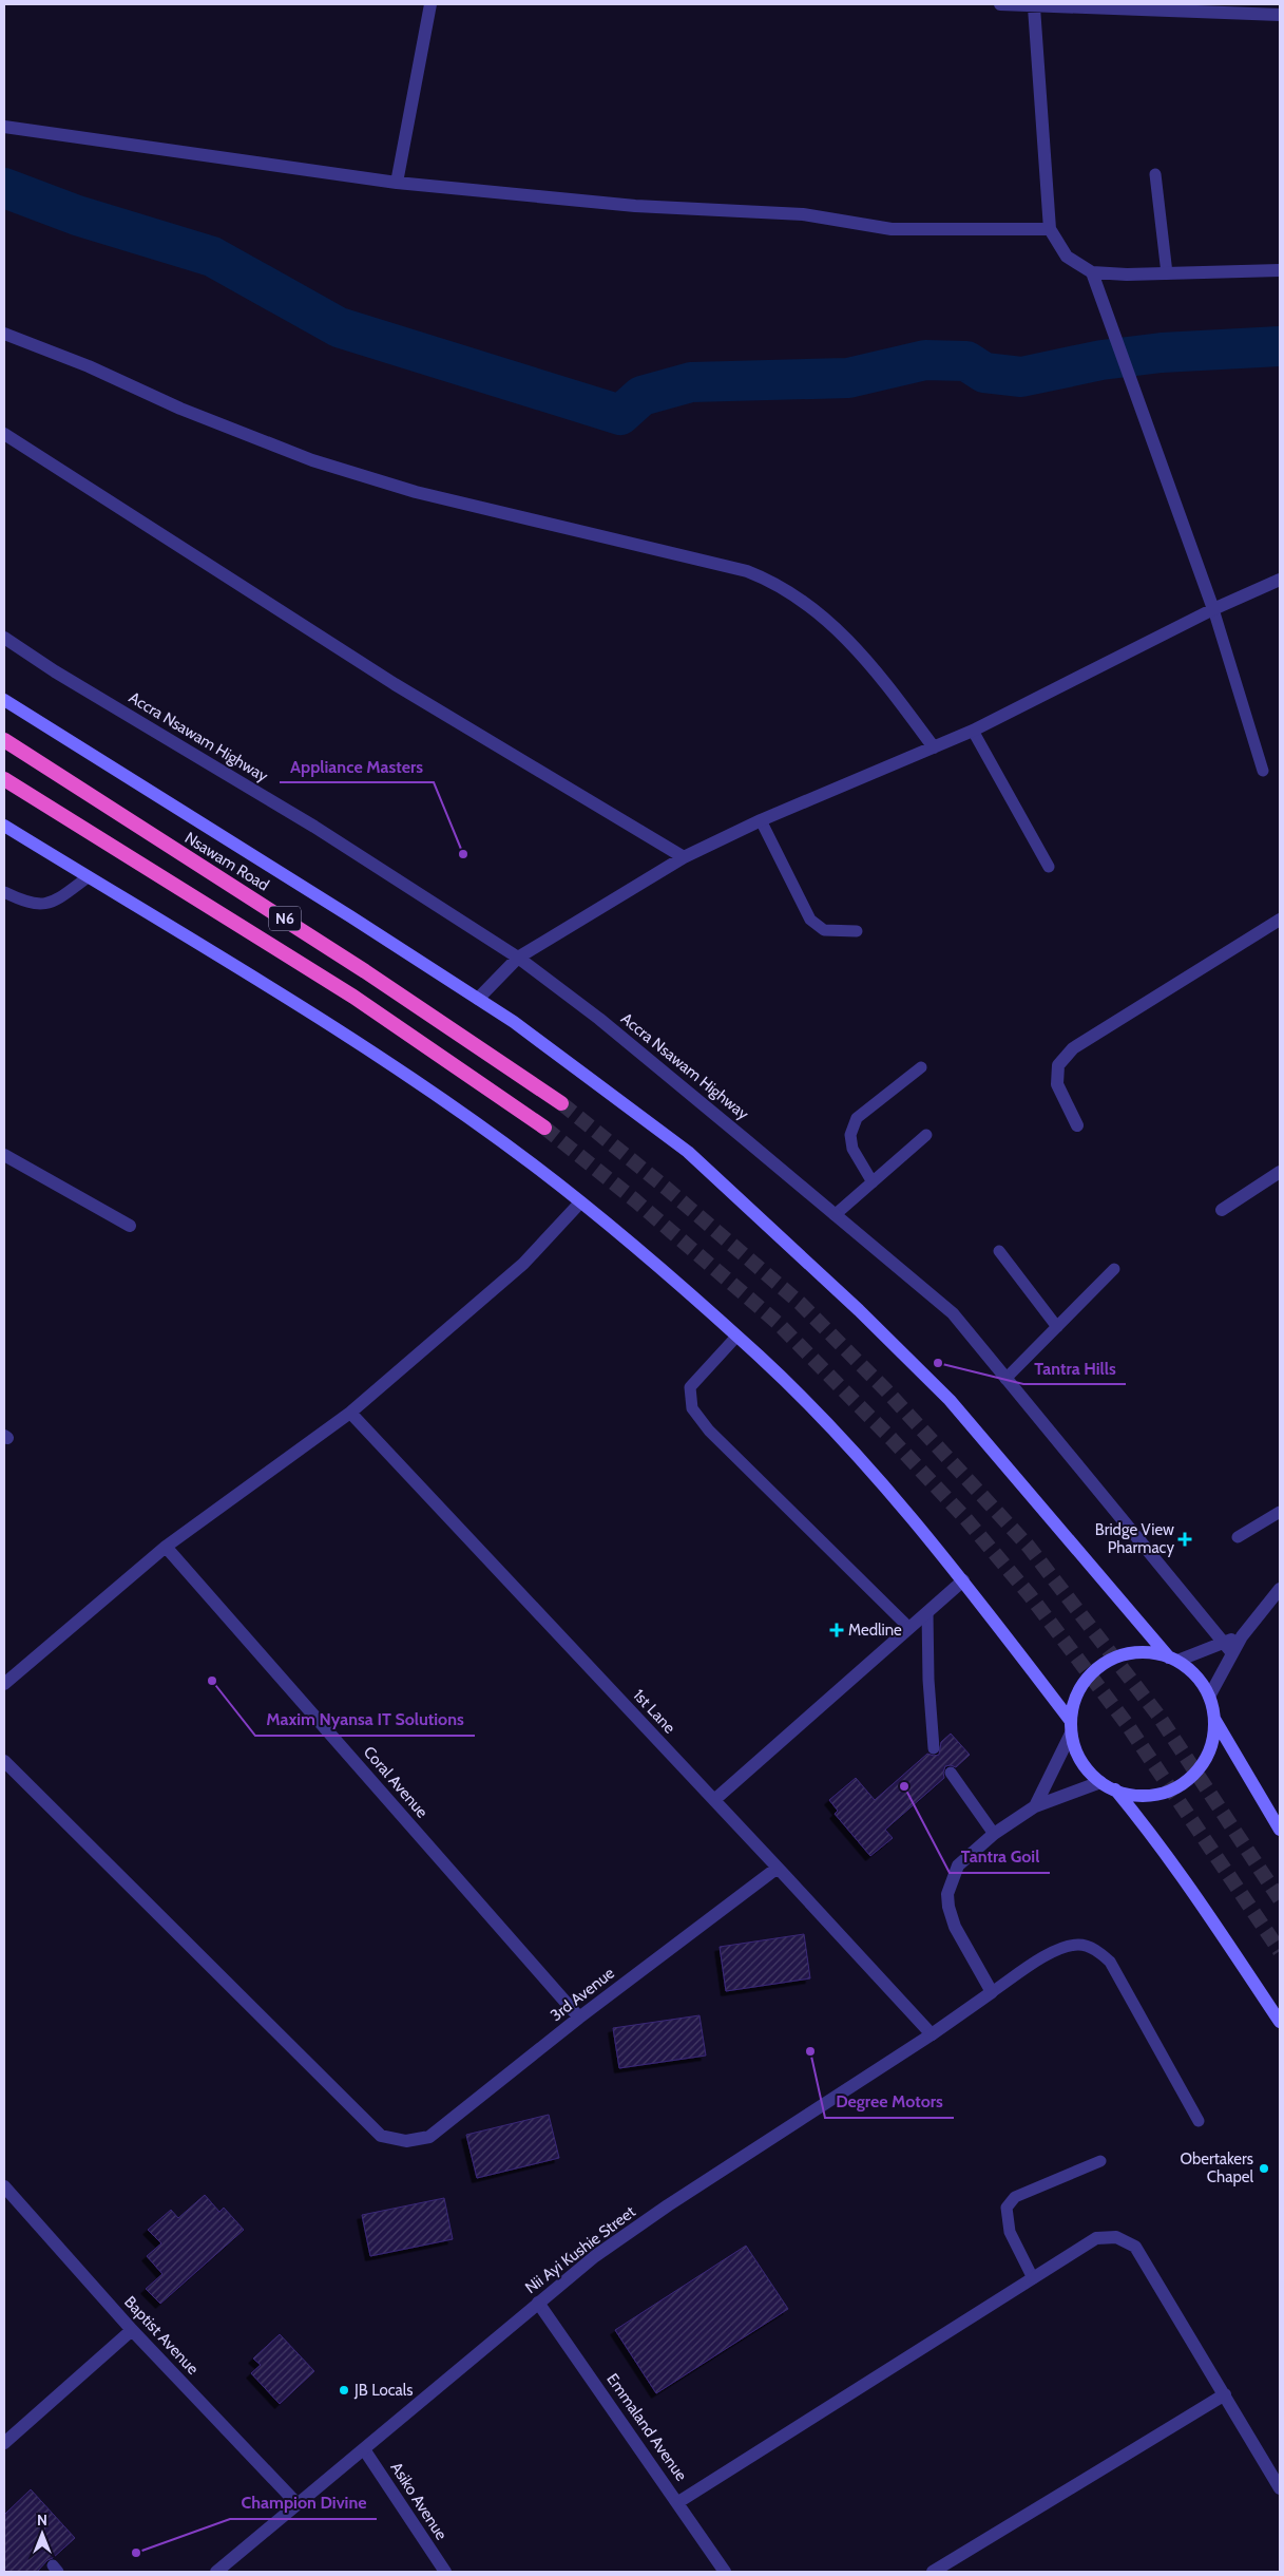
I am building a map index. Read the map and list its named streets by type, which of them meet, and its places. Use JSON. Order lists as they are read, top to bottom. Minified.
{"streets":{"highway":["Nsawam Road","N6"],"street":["Accra Nsawam Highway","1st Lane","Coral Avenue","3rd Avenue","Nii Ayi Kushie Street","Baptist Avenue","Emmaland Avenue","Asiko Avenue"]},"crossings":[["1st Lane","3rd Avenue"],["1st Lane","Nii Ayi Kushie Street"],["Coral Avenue","3rd Avenue"],["Nii Ayi Kushie Street","Baptist Avenue"],["Nii Ayi Kushie Street","Emmaland Avenue"],["Nii Ayi Kushie Street","Asiko Avenue"]],"places":{"other":["Appliance Masters","Tantra Hills","Maxim Nyansa IT Solutions","Tantra Goil","Degree Motors","Obertakers Chapel","JB Locals","Champion Divine"],"health":["Bridge View Pharmacy","Medline"]},"north":"top"}
